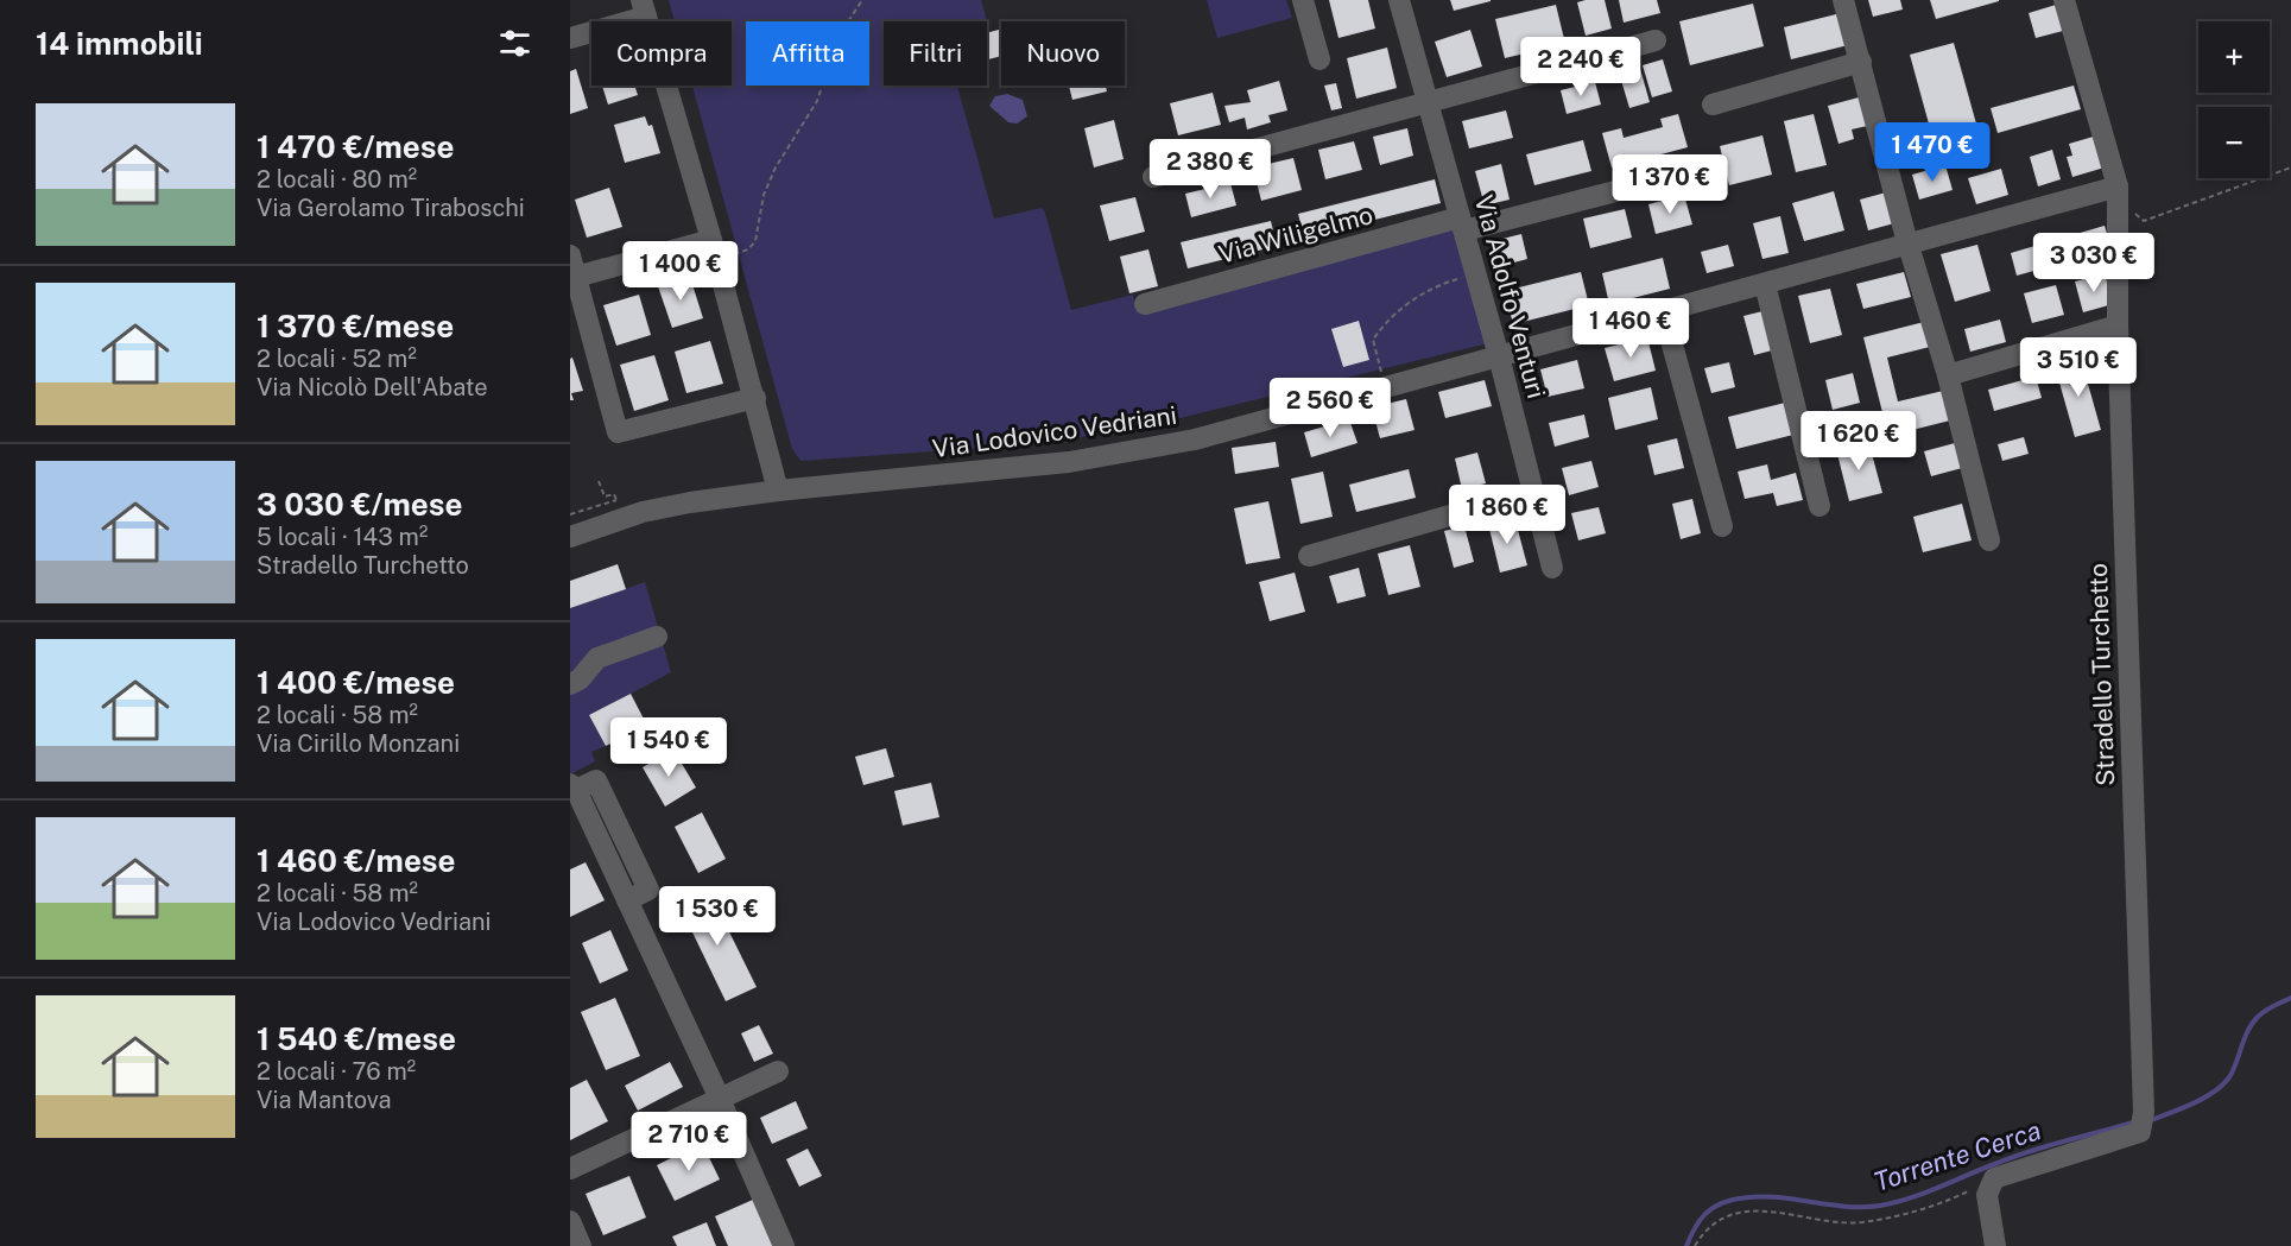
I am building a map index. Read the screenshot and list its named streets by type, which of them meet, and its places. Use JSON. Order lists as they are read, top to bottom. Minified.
{"streets":{"street":["Via Wiligelmo","Via Adolfo Venturi","Via Lodovico Vedriani","Stradello Turchetto"]},"crossings":[["Via Wiligelmo","Via Adolfo Venturi"],["Via Adolfo Venturi","Via Lodovico Vedriani"],["Via Lodovico Vedriani","Stradello Turchetto"]],"water":["Torrente Cerca"],"page":{"heading":"14 immobili","map_buttons":["+","−"],"chip":["Compra","Affitta","Filtri","Nuovo"],"price":["2 240 €","1 470 €","2 380 €","1 370 €","3 030 €","1 400 €","1 460 €","3 510 €","2 560 €","1 620 €","1 860 €","1 540 €","1 530 €","2 710 €"],"list":[{"name":"1 470 €/mese","note":"2 locali · 80 m² · Via Gerolamo Tiraboschi"},{"name":"1 370 €/mese","note":"2 locali · 52 m² · Via Nicolò Dell'Abate"},{"name":"3 030 €/mese","note":"5 locali · 143 m² · Stradello Turchetto"},{"name":"1 400 €/mese","note":"2 locali · 58 m² · Via Cirillo Monzani"},{"name":"1 460 €/mese","note":"2 locali · 58 m² · Via Lodovico Vedriani"},{"name":"1 540 €/mese","note":"2 locali · 76 m² · Via Mantova"}]}}
